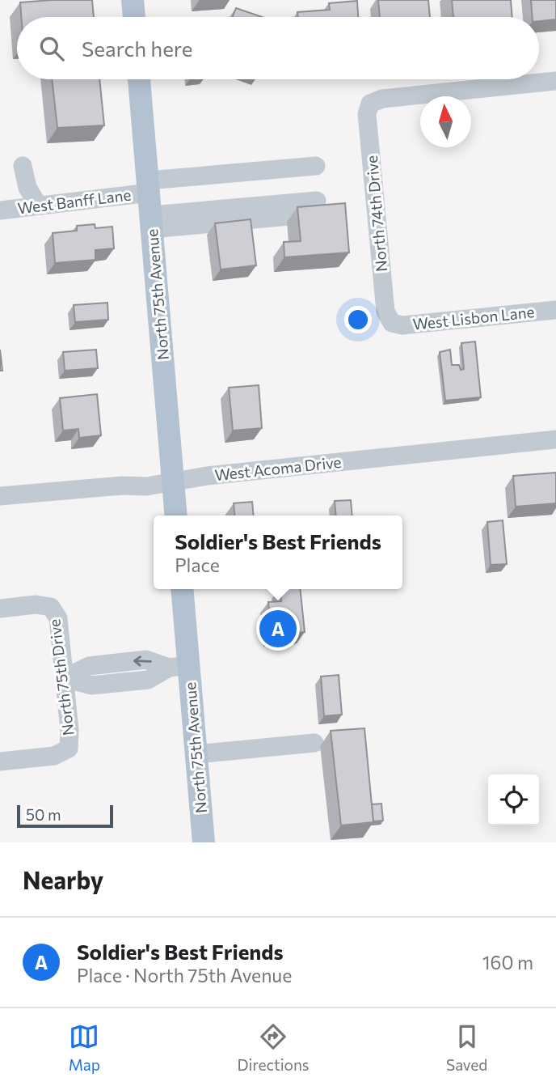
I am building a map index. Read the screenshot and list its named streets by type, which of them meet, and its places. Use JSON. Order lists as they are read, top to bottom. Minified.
{"streets":{"main road":["North 75th Avenue"],"street":["West Banff Lane","North 74th Drive","West Lisbon Lane","West Acoma Drive","North 75th Drive"]},"crossings":[["West Banff Lane","North 75th Avenue"],["North 74th Drive","West Lisbon Lane"],["North 75th Avenue","West Acoma Drive"]],"scale_bar":"50 m","north":"top","page":{"search":"Search here","popup":["Soldier's Best Friends","Place"],"pins":"A","scale":"50 m","heading":"Nearby","list":[{"mark":"A","name":"Soldier's Best Friends","note":"Place · North 75th Avenue","value":"160 m"}],"nav":["Map","Directions","Saved"]}}
